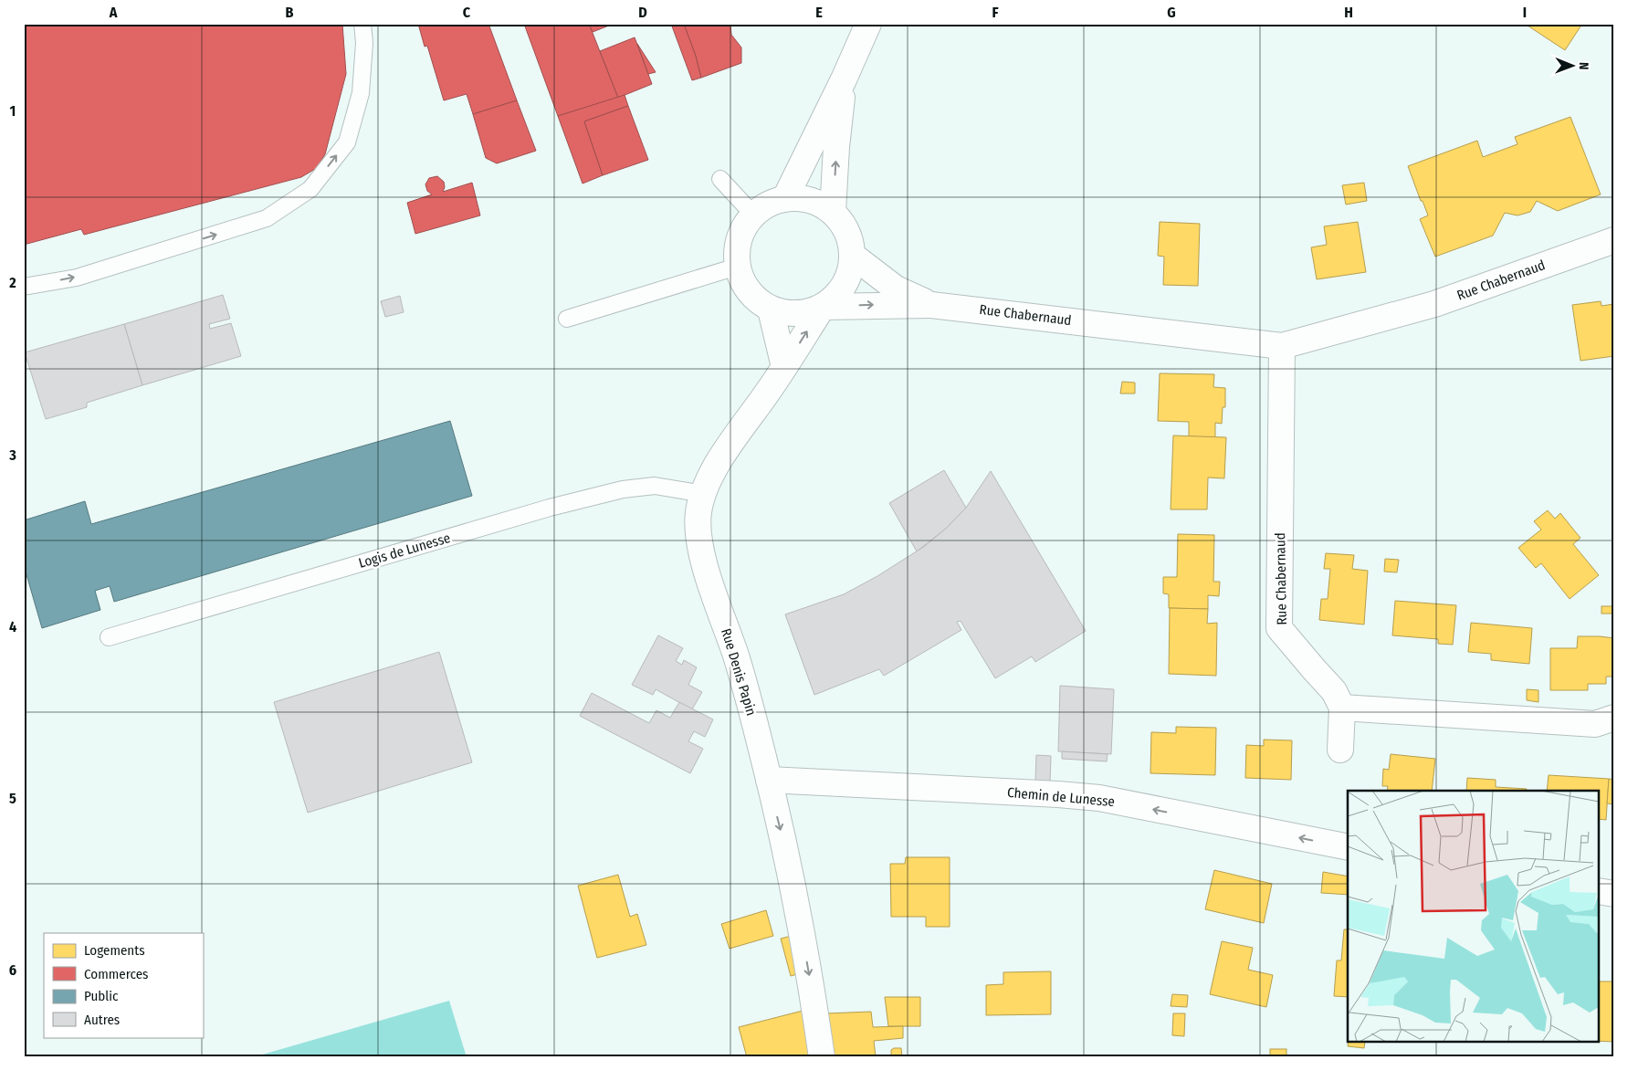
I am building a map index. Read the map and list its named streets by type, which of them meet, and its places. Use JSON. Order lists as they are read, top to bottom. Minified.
{"streets":{"street":["Rue Chabernaud","Rue Denis Papin","Chemin de Lunesse"],"lane":["Logis de Lunesse"]},"crossings":[["Logis de Lunesse","Rue Denis Papin"],["Rue Denis Papin","Chemin de Lunesse"]],"one_way":["Chemin de Lunesse"],"legend":["Logements","Commerces","Public","Autres"],"north":"right","grid":{"columns":["A","B","C","D","E","F","G","H","I"],"rows":["1","2","3","4","5","6"]}}
